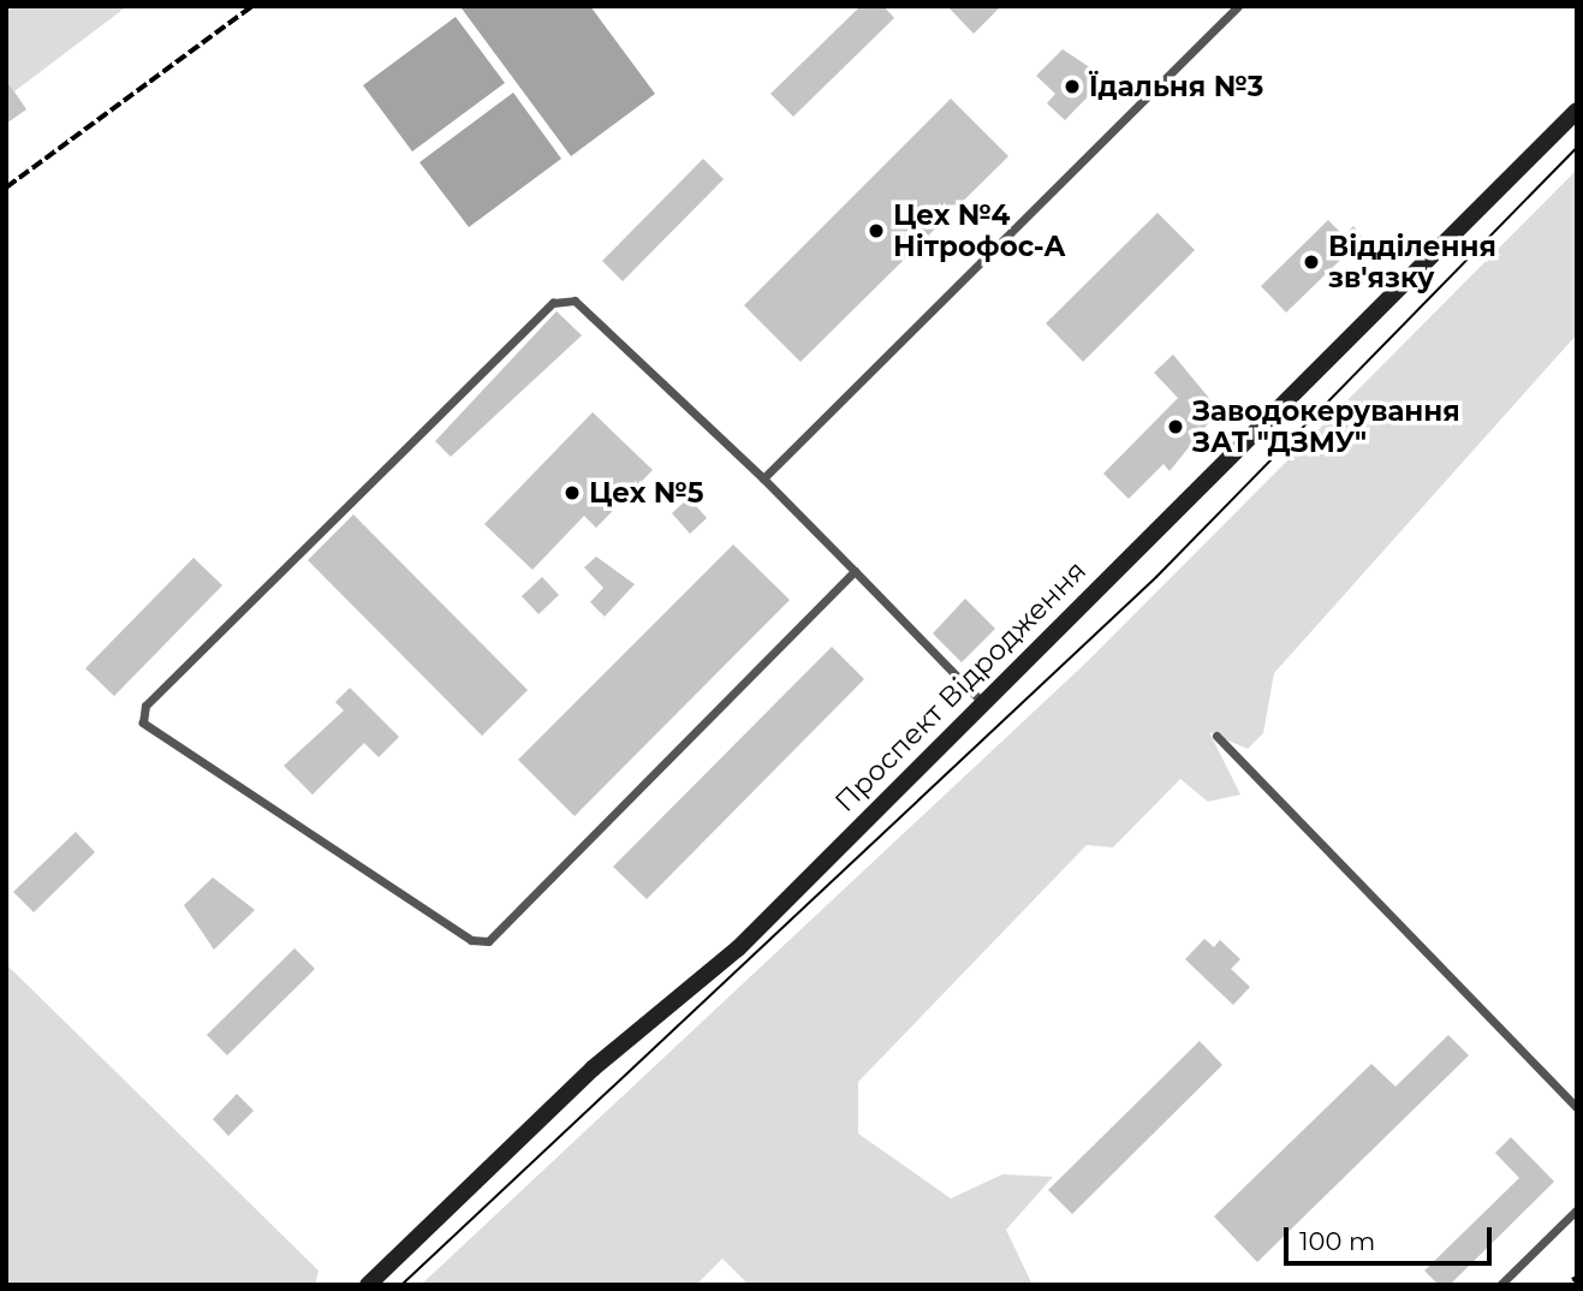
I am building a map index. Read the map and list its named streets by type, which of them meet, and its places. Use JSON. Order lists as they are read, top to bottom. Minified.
{"streets":{"street":["Проспект Відродження"]},"places":["Їдальня №3","Цех №4 Нітрофос-А","Відділення зв'язку","Заводокерування ЗАТ \"ДЗМУ\"","Цех №5"],"scale_bar":"100 m"}
